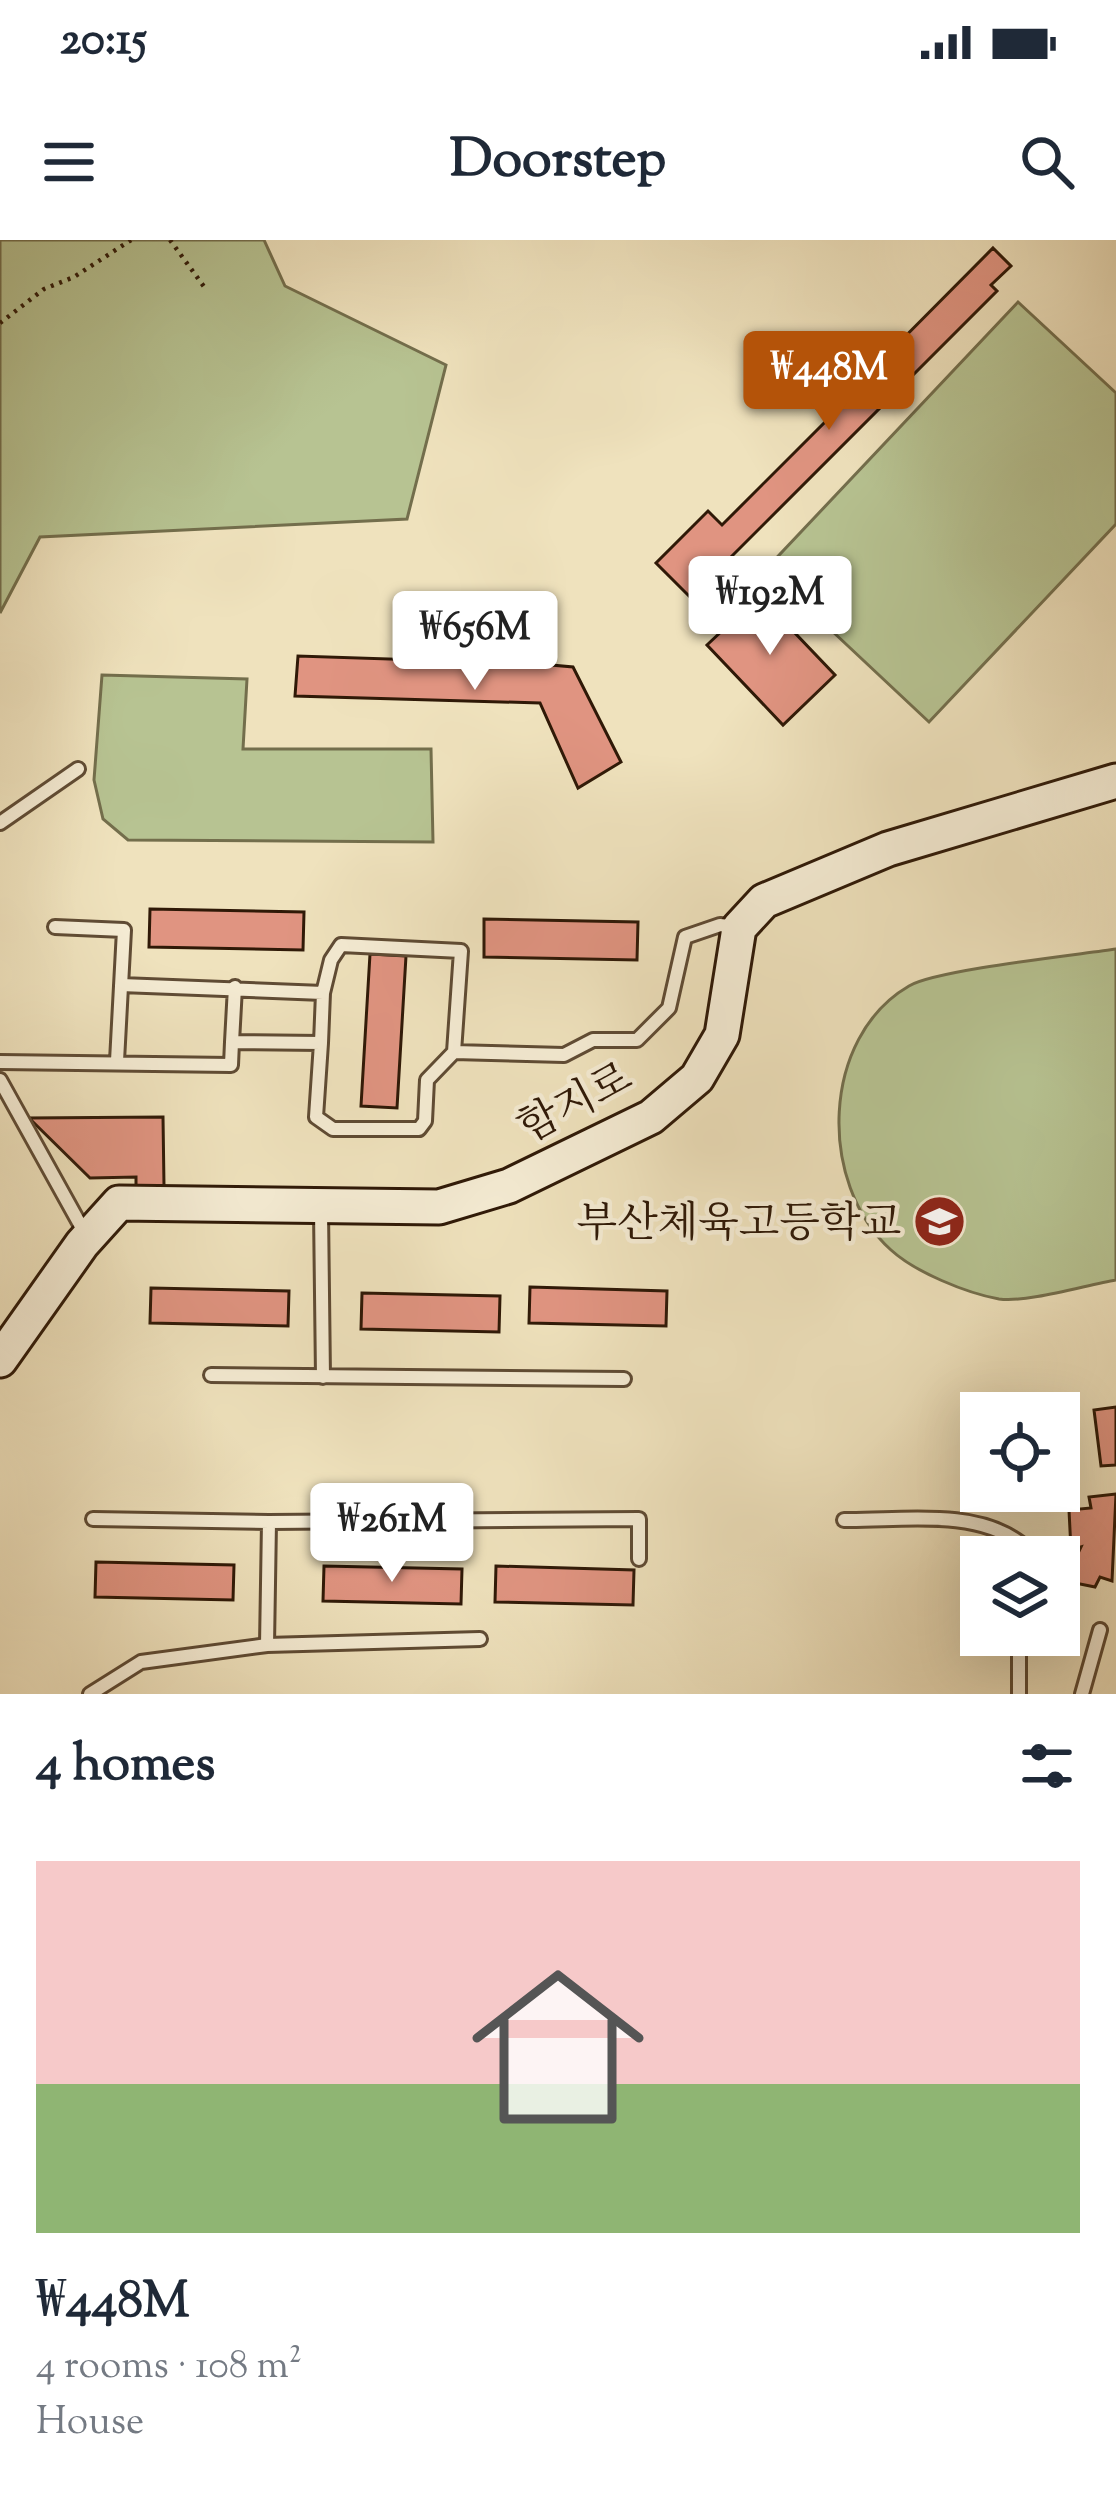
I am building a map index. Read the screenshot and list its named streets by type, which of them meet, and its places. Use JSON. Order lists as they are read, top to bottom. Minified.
{"streets":{"street":["함지로"]},"places":{"school or university":["부산체육고등학교"]},"page":{"status":"20:15","header":"Doorstep","price":["₩448M","₩192M","₩656M","₩261M"],"heading":"4 homes","list":[{"name":"₩448M","note":"4 rooms · 108 m² · House"}]}}
